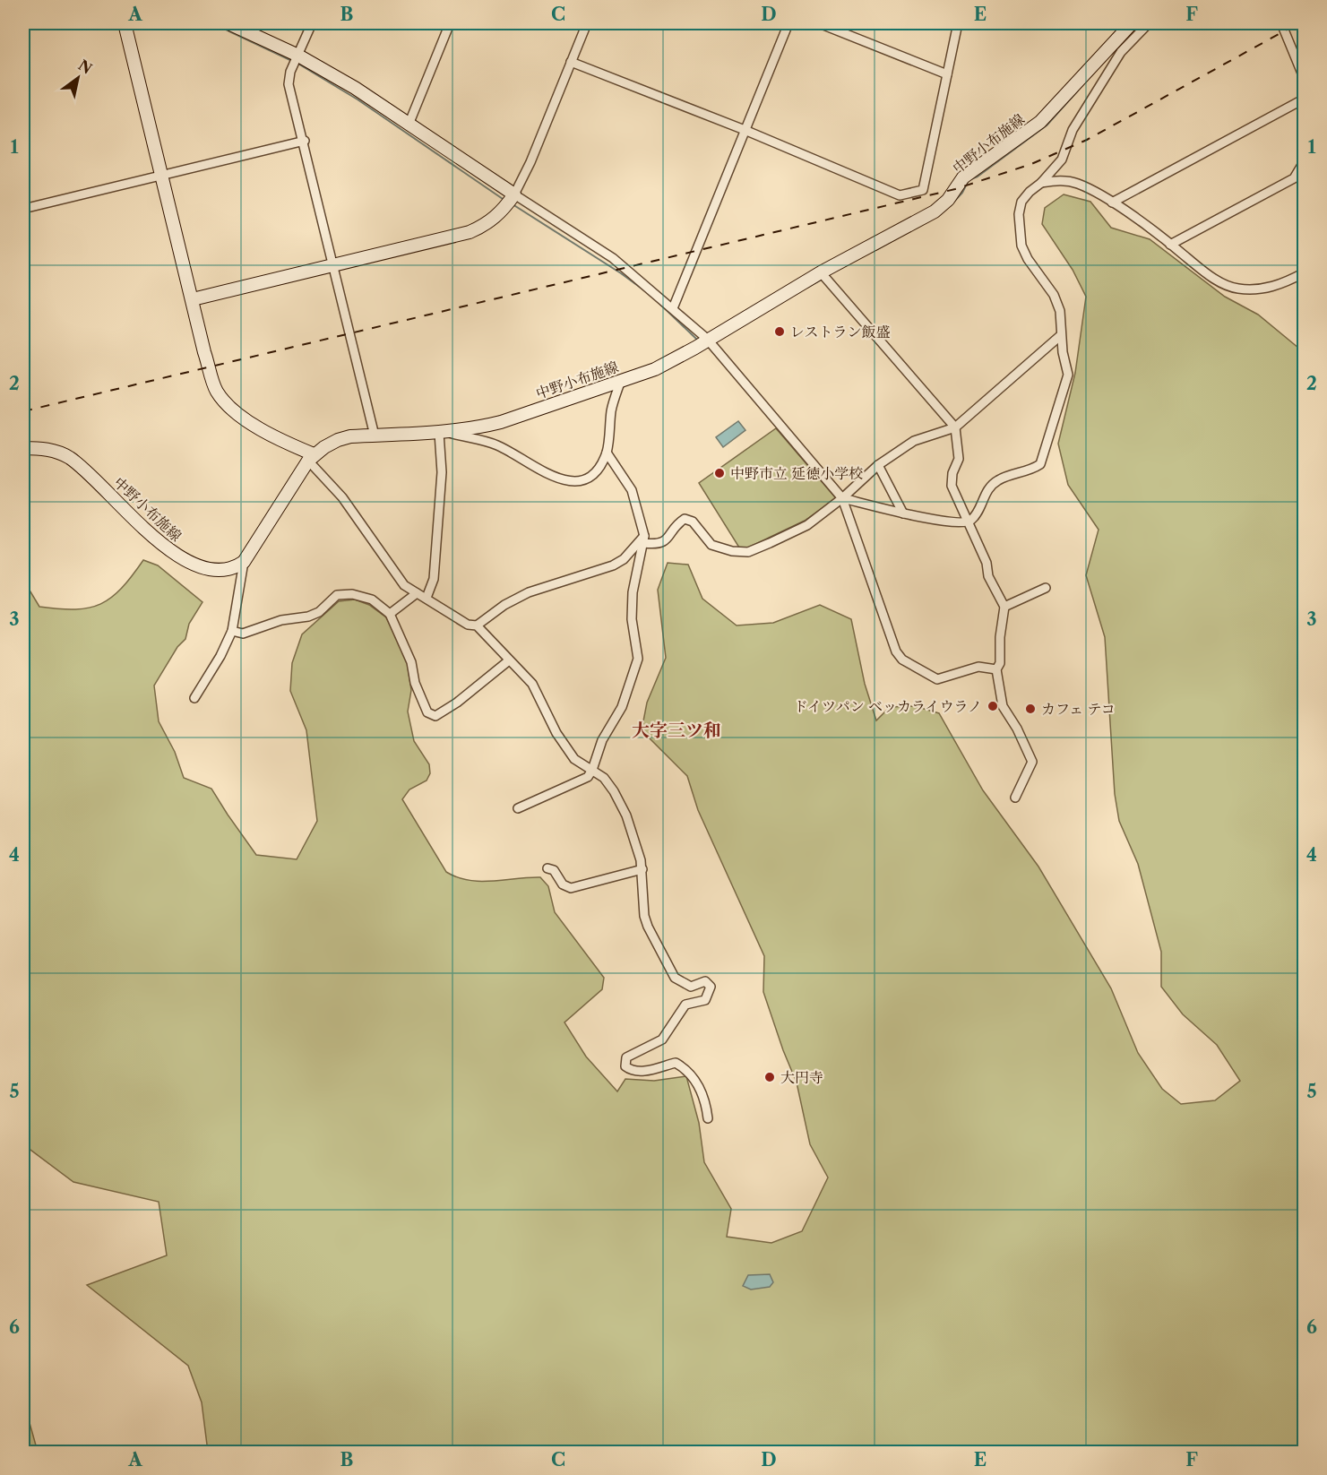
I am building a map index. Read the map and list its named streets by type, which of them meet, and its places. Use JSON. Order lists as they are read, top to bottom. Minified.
{"streets":{"main road":["中野小布施線"]},"districts":["大字三ツ和"],"places":["レストラン飯盛","中野市立 延徳小学校","ドイツパン ベッカライウラノ","カフェ テコ","大円寺"],"north":"top right","grid":{"columns":["A","B","C","D","E","F"],"rows":["1","2","3","4","5","6"]}}
